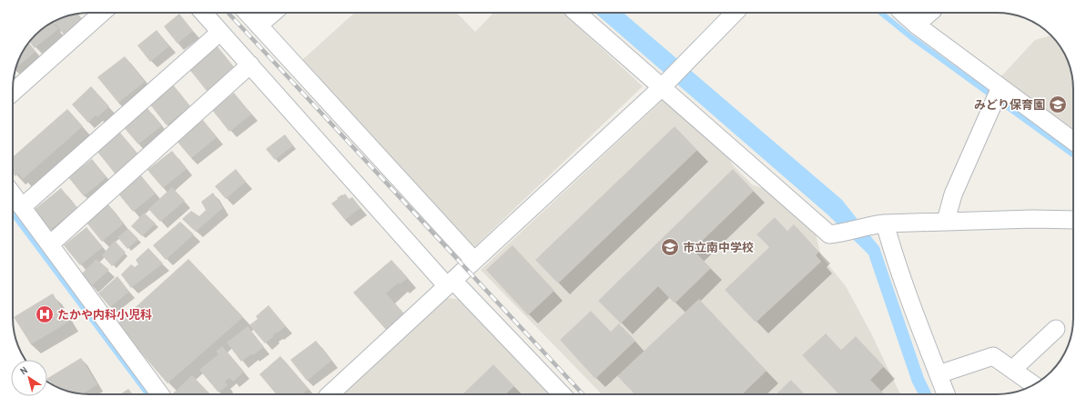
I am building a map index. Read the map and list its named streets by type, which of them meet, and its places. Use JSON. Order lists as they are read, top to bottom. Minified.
{"places":{"school or university":["みどり保育園","市立南中学校"],"hospital":["たかや内科小児科"]},"north":"top left"}
